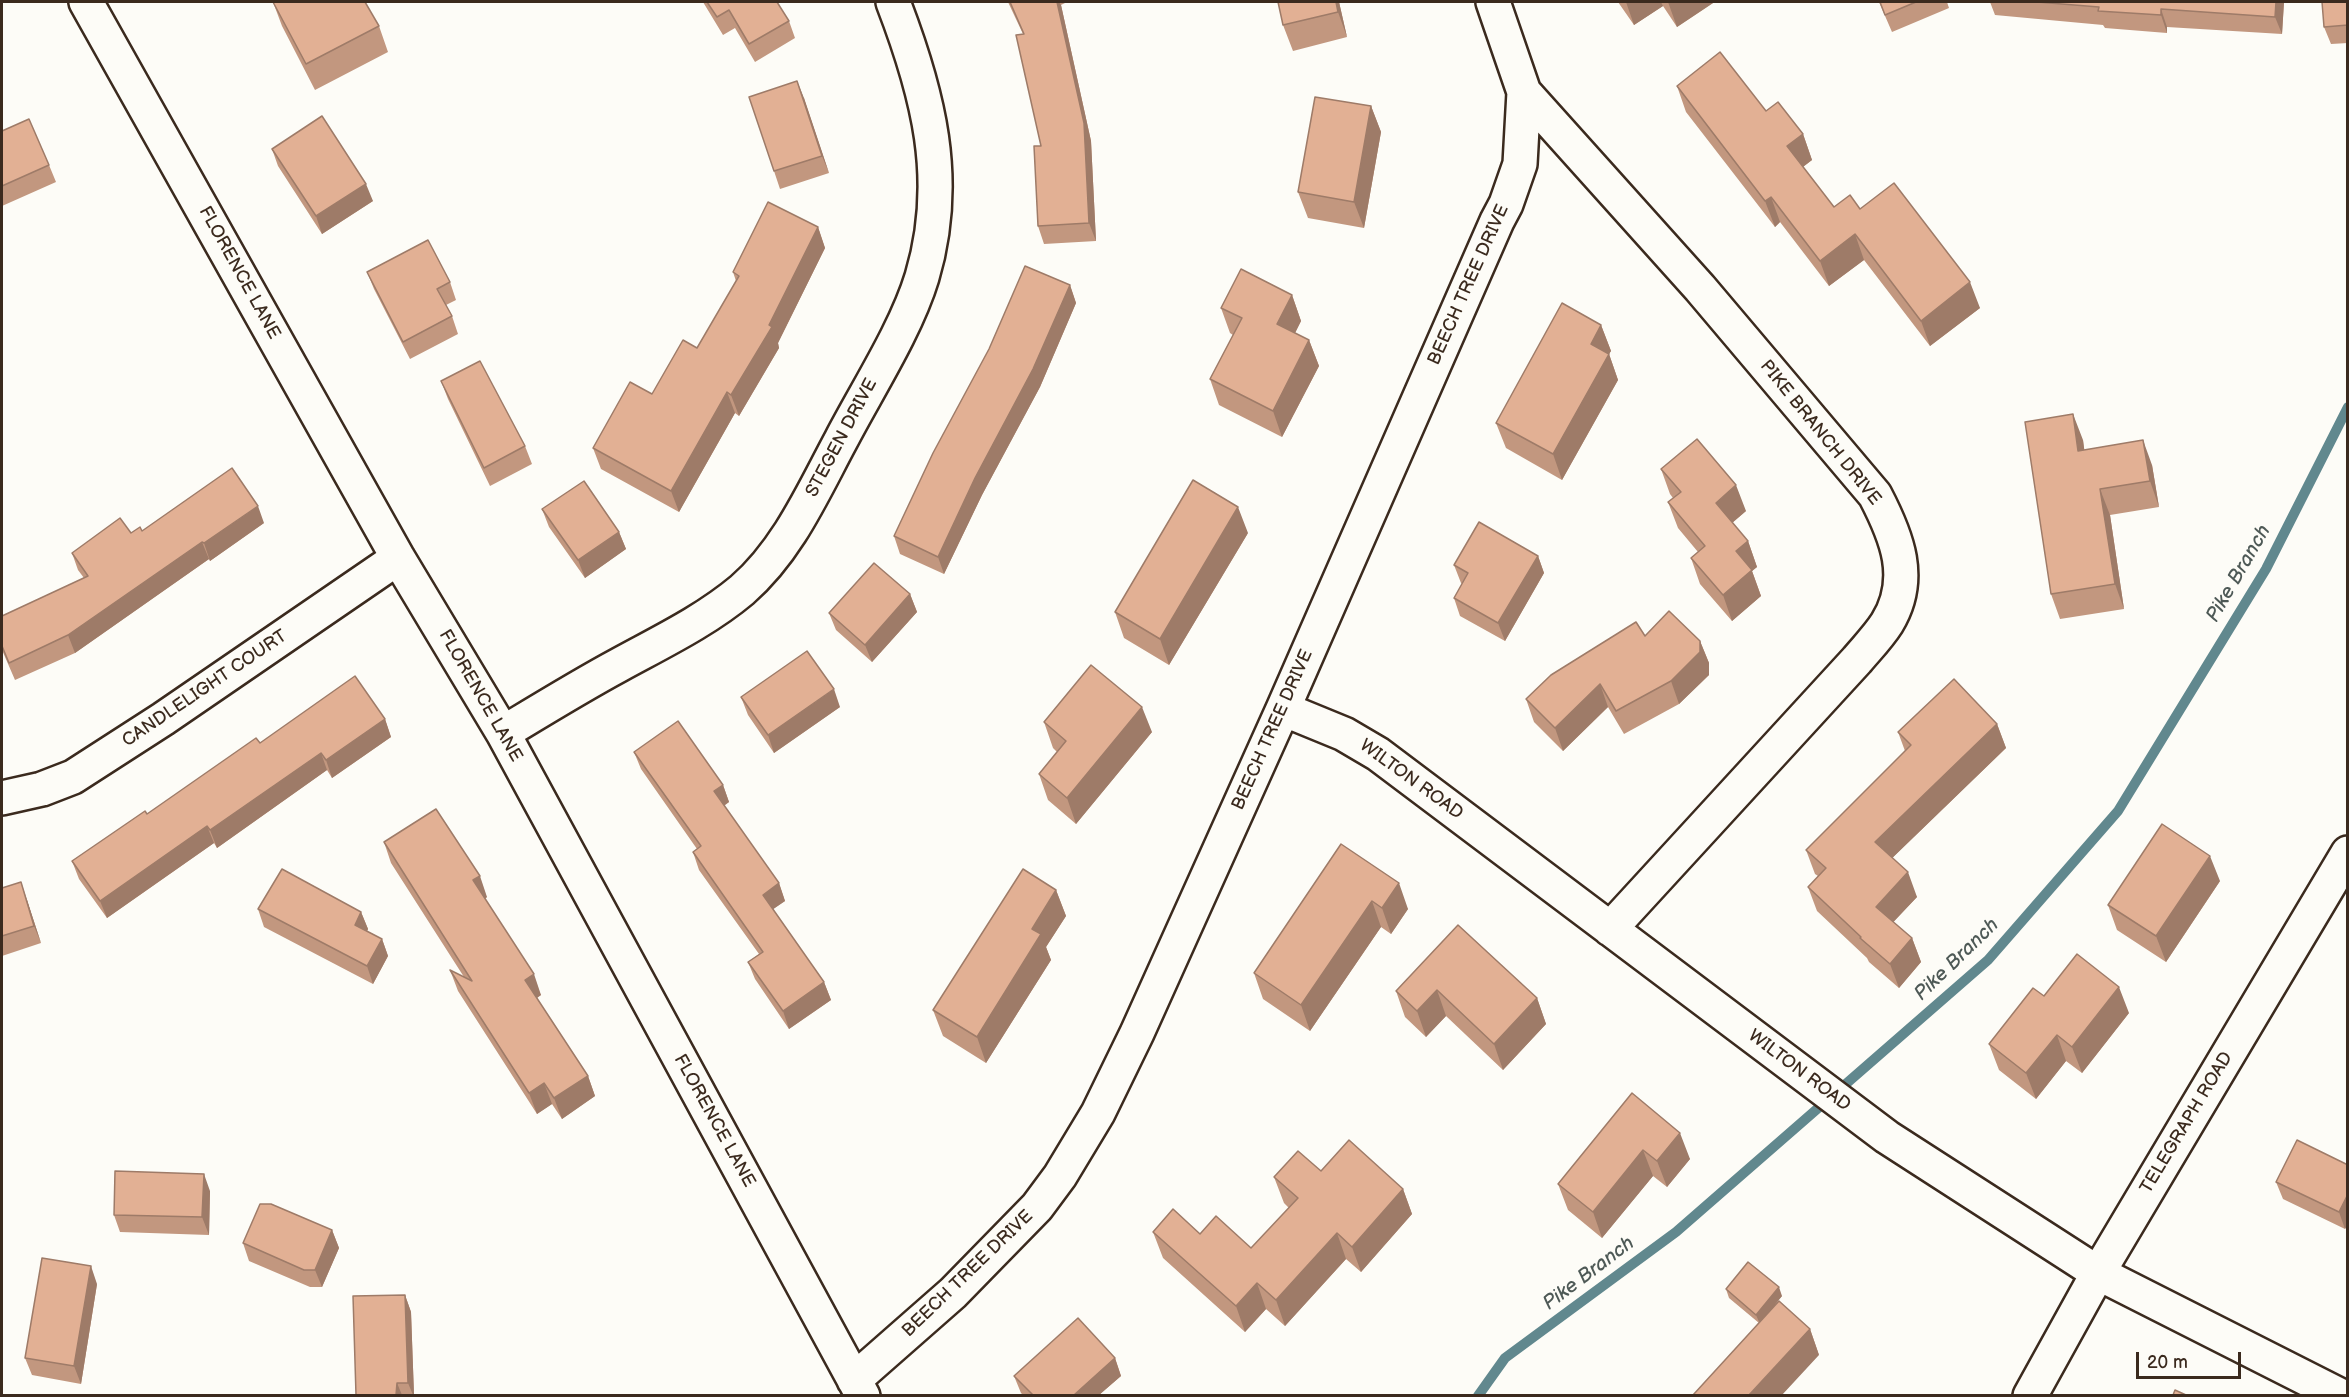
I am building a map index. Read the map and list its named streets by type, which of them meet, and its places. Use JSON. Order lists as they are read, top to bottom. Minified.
{"streets":{"street":["FLORENCE LANE","BEECH TREE DRIVE","PIKE BRANCH DRIVE","STEGEN DRIVE","CANDLELIGHT COURT","WILTON ROAD","TELEGRAPH ROAD"]},"crossings":[["FLORENCE LANE","BEECH TREE DRIVE"],["FLORENCE LANE","STEGEN DRIVE"],["FLORENCE LANE","CANDLELIGHT COURT"],["BEECH TREE DRIVE","PIKE BRANCH DRIVE"],["BEECH TREE DRIVE","WILTON ROAD"],["PIKE BRANCH DRIVE","WILTON ROAD"],["WILTON ROAD","TELEGRAPH ROAD"]],"water":["Pike Branch"],"scale_bar":"20 m"}
